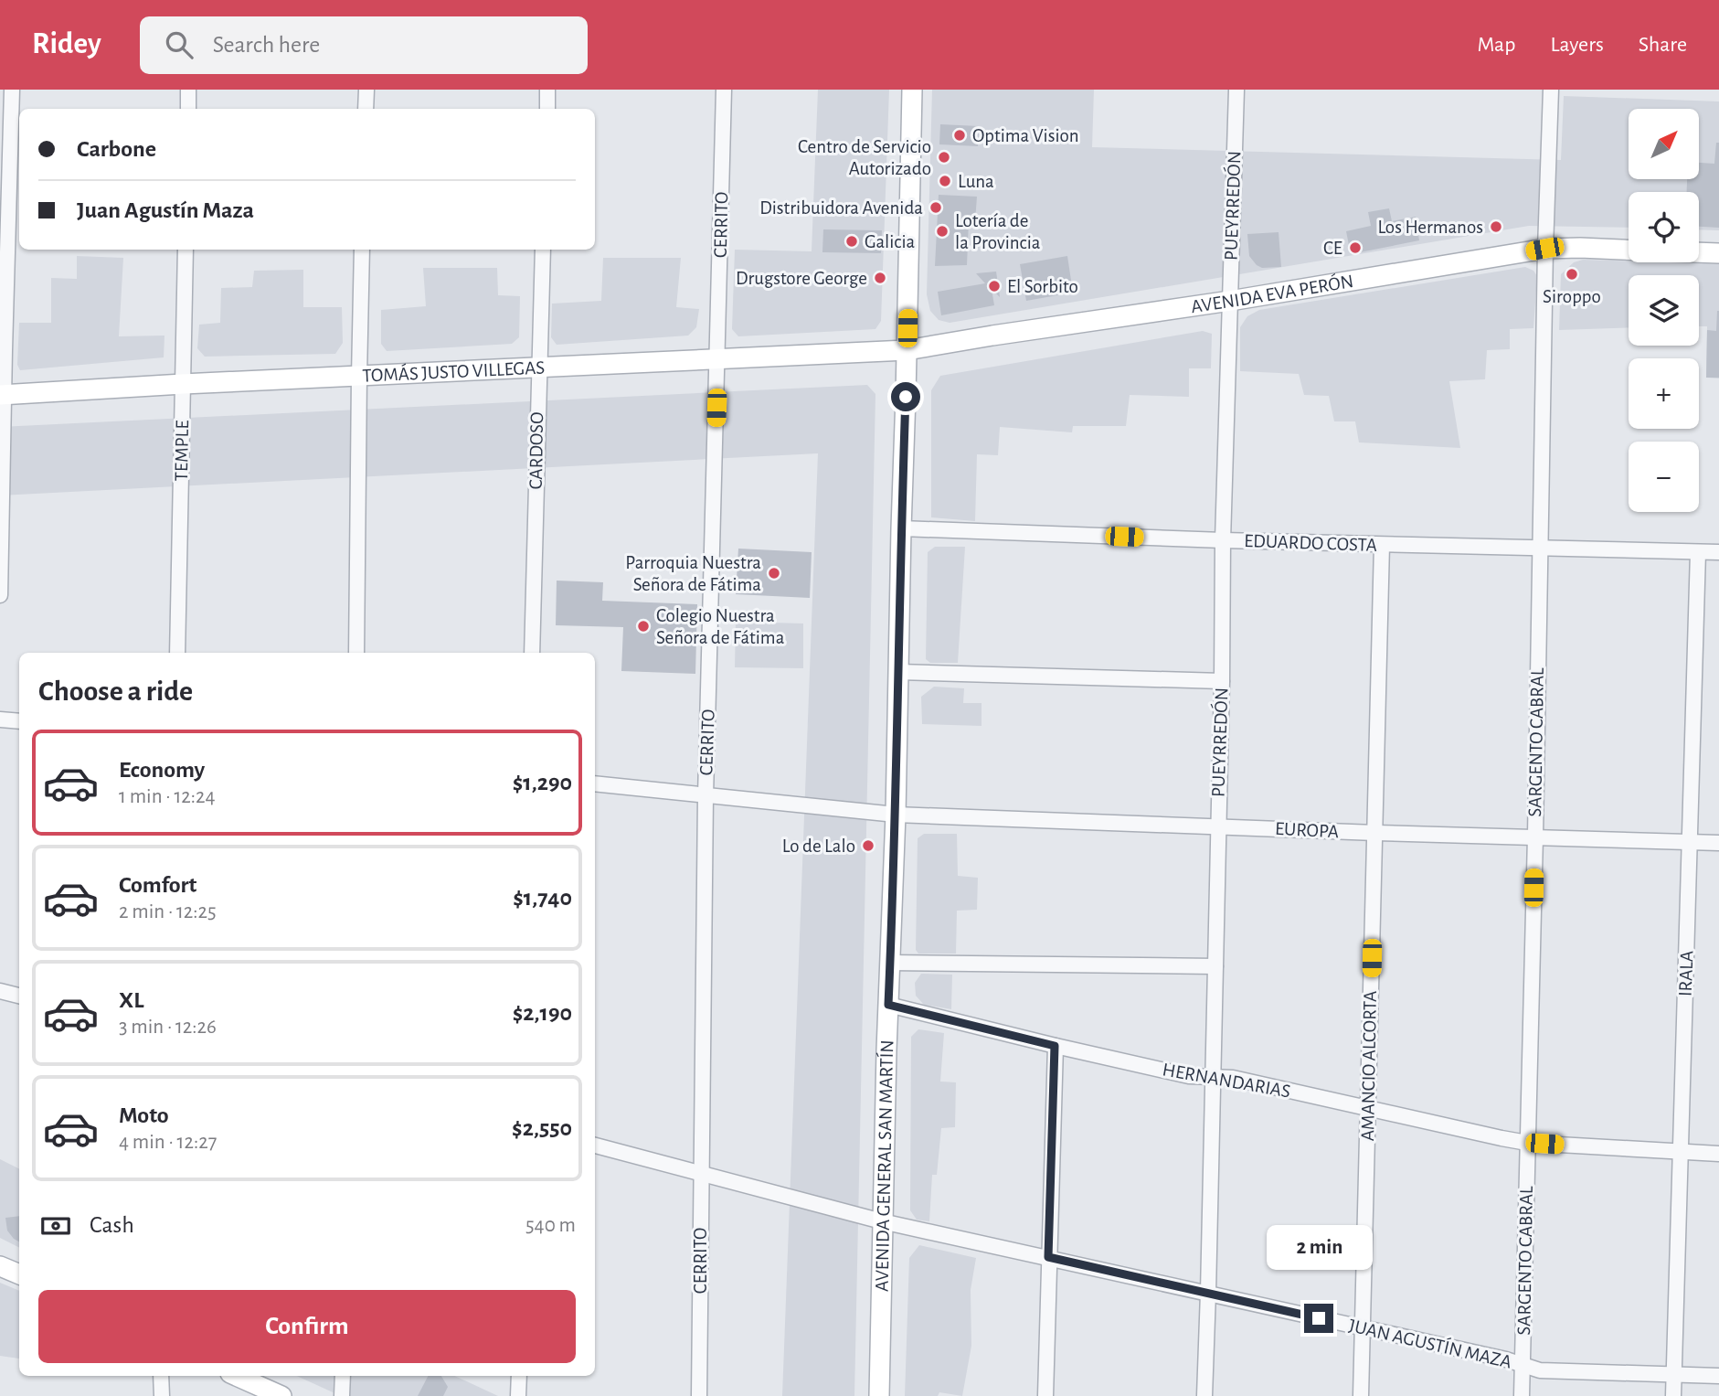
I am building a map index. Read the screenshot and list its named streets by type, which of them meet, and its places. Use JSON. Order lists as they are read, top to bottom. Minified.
{"streets":{"main road":["AVENIDA EVA PERÓN","TOMÁS JUSTO VILLEGAS","AVENIDA GENERAL SAN MARTÍN"],"street":["PUEYRREDÓN","CERRITO","TEMPLE","CARDOSO","EDUARDO COSTA","SARGENTO CABRAL","EUROPA","IRALA","AMANCIO ALCORTA","HERNANDARIAS","JUAN AGUSTÍN MAZA"]},"crossings":[["PUEYRREDÓN","AVENIDA EVA PERÓN"],["PUEYRREDÓN","EDUARDO COSTA"],["PUEYRREDÓN","EUROPA"],["PUEYRREDÓN","HERNANDARIAS"],["PUEYRREDÓN","JUAN AGUSTÍN MAZA"],["CERRITO","TOMÁS JUSTO VILLEGAS"],["CERRITO","EUROPA"],["CERRITO","JUAN AGUSTÍN MAZA"],["AVENIDA EVA PERÓN","TOMÁS JUSTO VILLEGAS"],["AVENIDA EVA PERÓN","SARGENTO CABRAL"],["AVENIDA EVA PERÓN","AVENIDA GENERAL SAN MARTÍN"],["TOMÁS JUSTO VILLEGAS","TEMPLE"],["TOMÁS JUSTO VILLEGAS","CARDOSO"],["TOMÁS JUSTO VILLEGAS","AVENIDA GENERAL SAN MARTÍN"],["EDUARDO COSTA","SARGENTO CABRAL"],["EDUARDO COSTA","IRALA"],["EDUARDO COSTA","AMANCIO ALCORTA"],["EDUARDO COSTA","AVENIDA GENERAL SAN MARTÍN"],["SARGENTO CABRAL","EUROPA"],["SARGENTO CABRAL","HERNANDARIAS"],["SARGENTO CABRAL","JUAN AGUSTÍN MAZA"],["EUROPA","IRALA"],["EUROPA","AMANCIO ALCORTA"],["EUROPA","AVENIDA GENERAL SAN MARTÍN"],["IRALA","HERNANDARIAS"],["IRALA","JUAN AGUSTÍN MAZA"],["AMANCIO ALCORTA","HERNANDARIAS"],["AMANCIO ALCORTA","JUAN AGUSTÍN MAZA"],["HERNANDARIAS","AVENIDA GENERAL SAN MARTÍN"],["AVENIDA GENERAL SAN MARTÍN","JUAN AGUSTÍN MAZA"]],"places":["Optima Vision","Centro de Servicio Autorizado","Luna","Distribuidora Avenida","Los Hermanos","Lotería de la Provincia","Galicia","CE","Siroppo","Drugstore George","El Sorbito","Parroquia Nuestra Señora de Fátima","Colegio Nuestra Señora de Fátima","Lo de Lalo"],"north":"top right","page":{"header":"Ridey","search":"Search here","nav":["Map","Layers","Share"],"map_buttons":["+","−"],"banner":["Carbone","Juan Agustín Maza"],"heading":"Choose a ride","list":[{"name":"Economy","note":"1 min · 12:24","value":"$1,290"},{"name":"Comfort","note":"2 min · 12:25","value":"$1,740"},{"name":"XL","note":"3 min · 12:26","value":"$2,190"},{"name":"Moto","note":"4 min · 12:27","value":"$2,550"}],"pay":["Cash","540 m"],"bubble":"2 min","buttons":"Confirm"}}
